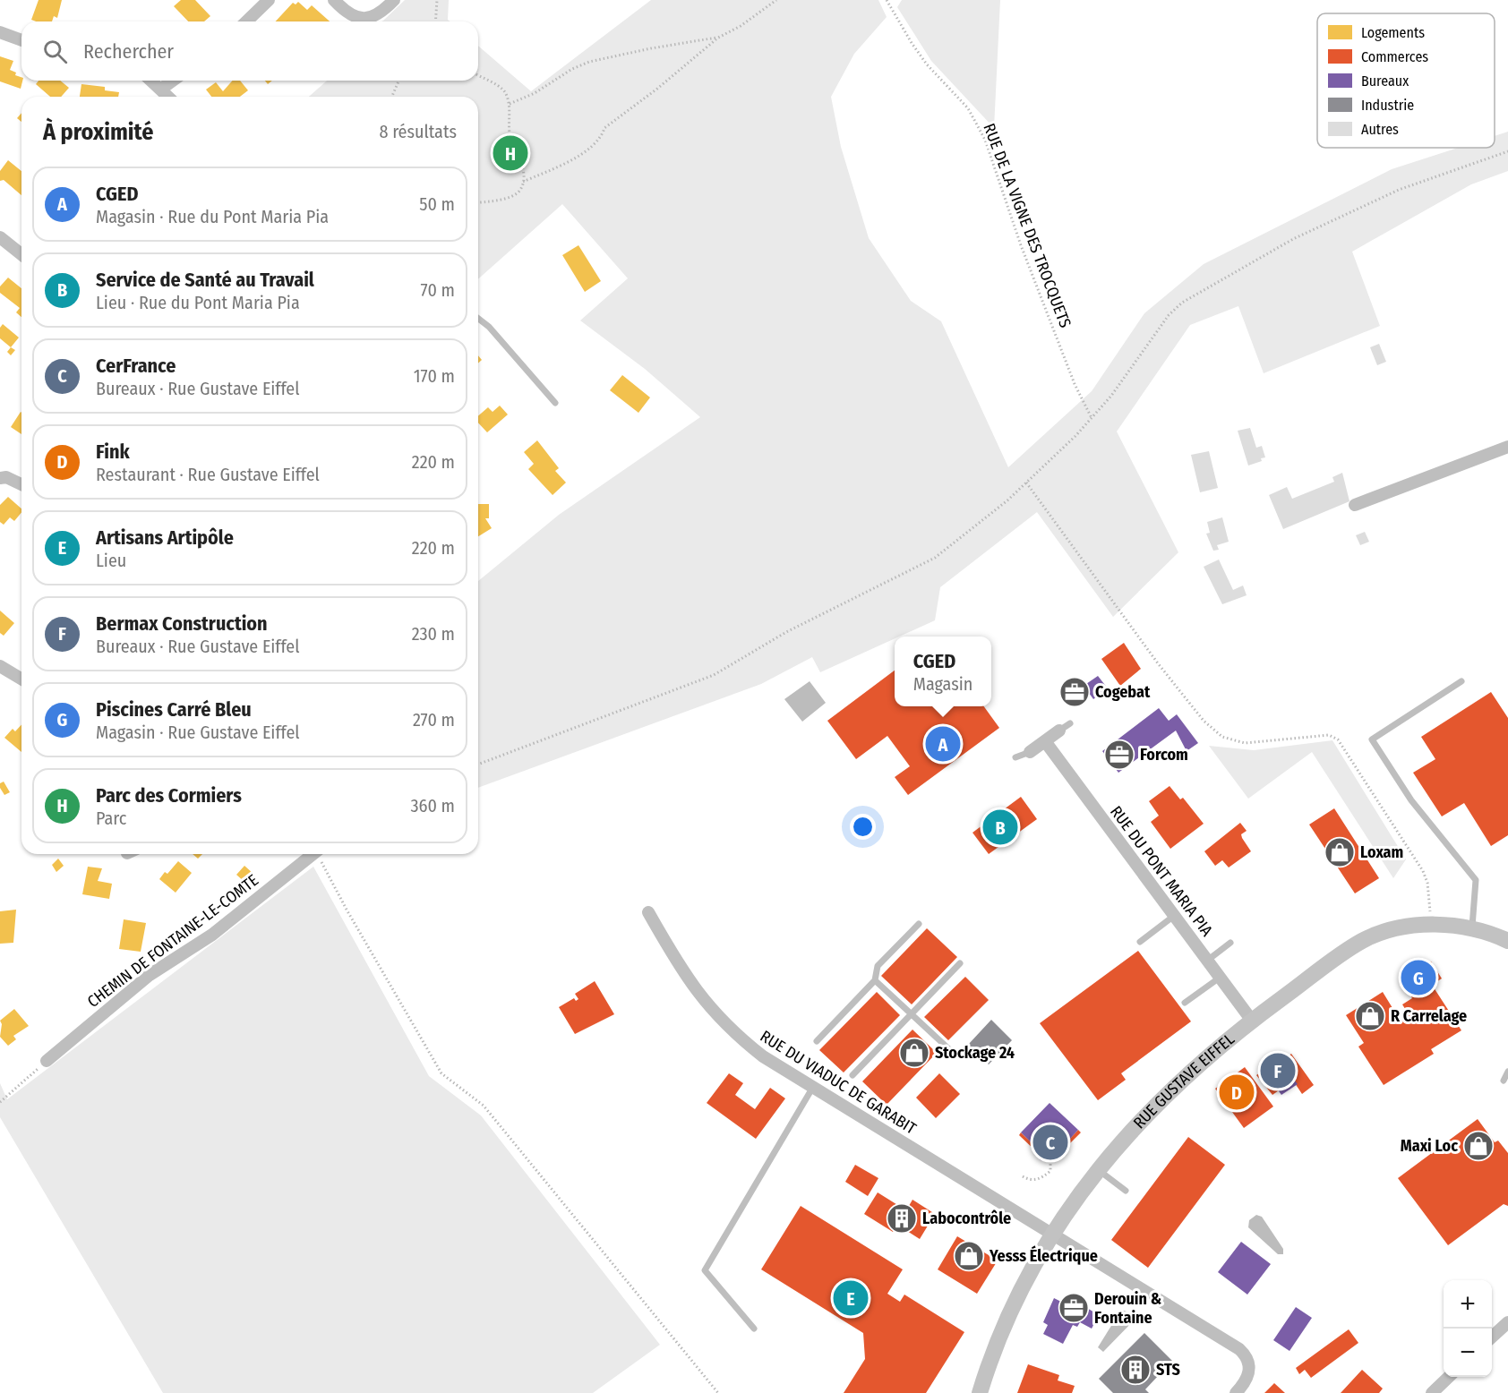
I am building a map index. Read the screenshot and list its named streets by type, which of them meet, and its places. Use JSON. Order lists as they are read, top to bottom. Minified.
{"streets":{"street":["RUE DU PONT MARIA PIA","CHEMIN DE FONTAINE-LE-COMTE","RUE GUSTAVE EIFFEL","RUE DU VIADUC DE GARABIT"],"path":["RUE DE LA VIGNE DES TROCQUETS"]},"crossings":[["RUE DU PONT MARIA PIA","RUE GUSTAVE EIFFEL"],["RUE GUSTAVE EIFFEL","RUE DU VIADUC DE GARABIT"]],"places":{"office":["Cogebat","Forcom","Derouin & Fontaine"],"shop":["Loxam","R Carrelage","Stockage 24","Maxi Loc","Yesss Électrique"],"building":["Labocontrôle","STS"]},"legend":["Logements","Commerces","Bureaux","Industrie","Autres"],"page":{"search":"Rechercher","heading":["À proximité","8 résultats"],"pins":["H","A","B","G","F","D","C","E"],"list":[{"mark":"A","name":"CGED","note":"Magasin · Rue du Pont Maria Pia","value":"50 m"},{"mark":"B","name":"Service de Santé au Travail","note":"Lieu · Rue du Pont Maria Pia","value":"70 m"},{"mark":"C","name":"CerFrance","note":"Bureaux · Rue Gustave Eiffel","value":"170 m"},{"mark":"D","name":"Fink","note":"Restaurant · Rue Gustave Eiffel","value":"220 m"},{"mark":"E","name":"Artisans Artipôle","note":"Lieu","value":"220 m"},{"mark":"F","name":"Bermax Construction","note":"Bureaux · Rue Gustave Eiffel","value":"230 m"},{"mark":"G","name":"Piscines Carré Bleu","note":"Magasin · Rue Gustave Eiffel","value":"270 m"},{"mark":"H","name":"Parc des Cormiers","note":"Parc","value":"360 m"}],"popup":["CGED","Magasin"],"map_buttons":["+","−"]}}
